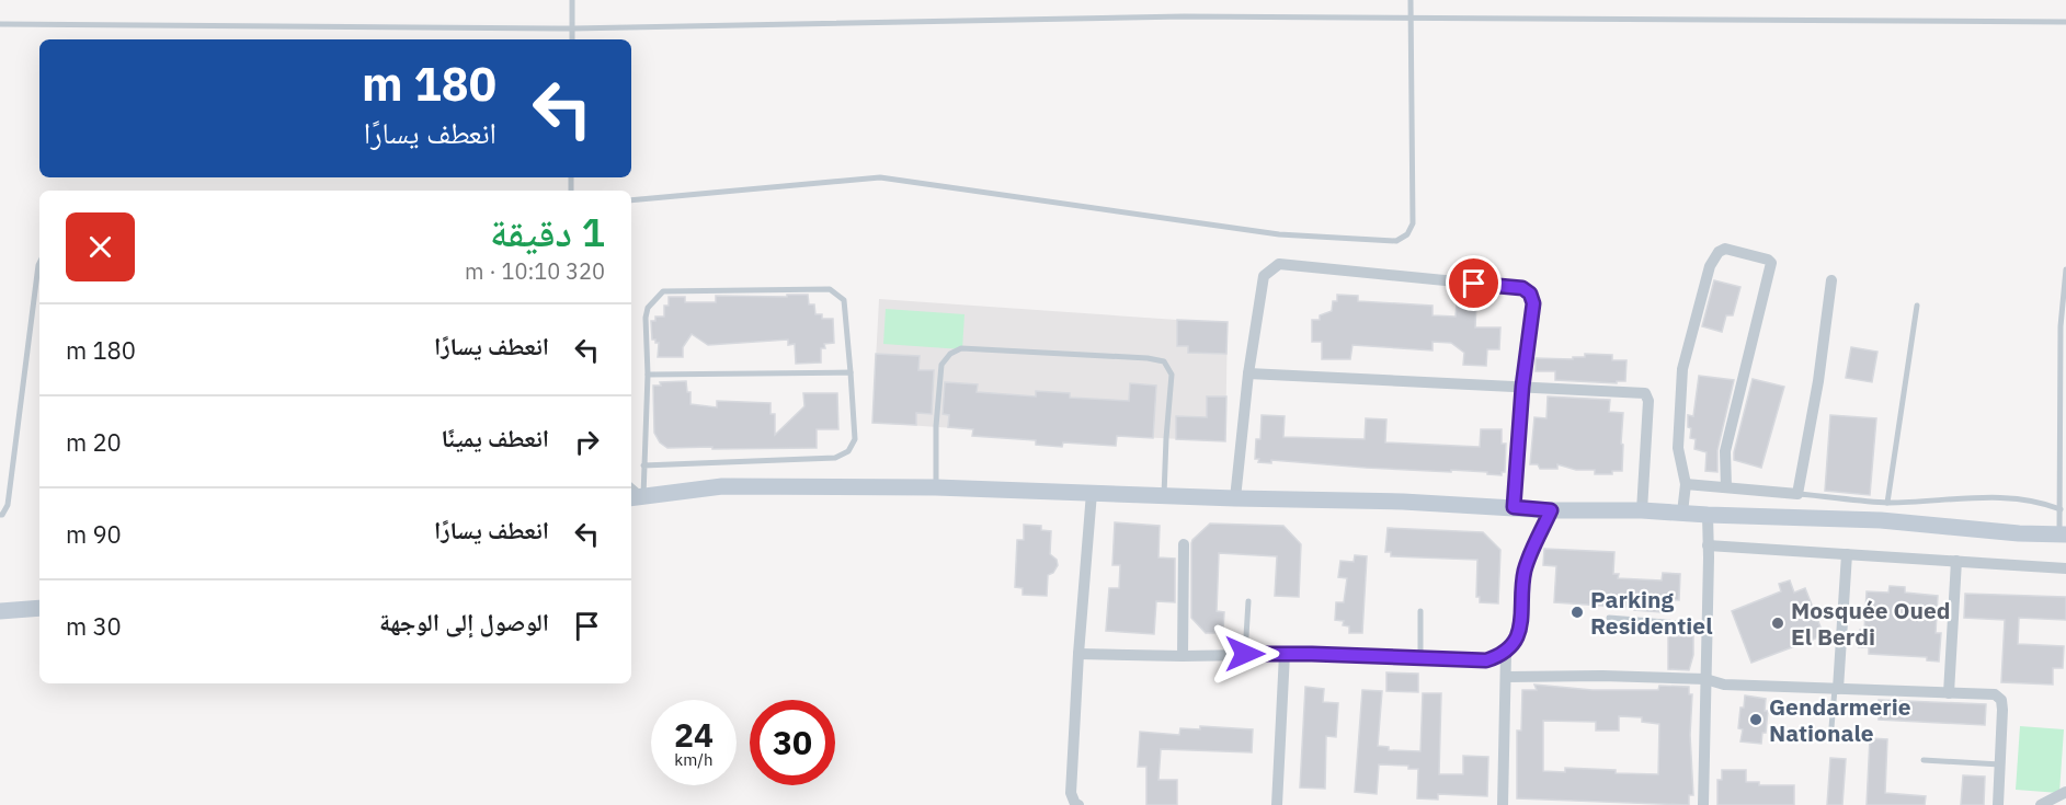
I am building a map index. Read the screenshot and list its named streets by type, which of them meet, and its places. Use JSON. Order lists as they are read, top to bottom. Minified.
{"places":["Parking Residentiel","Mosquée Oued El Berdi","Gendarmerie Nationale"],"page":{"turn":["180 m","انعطف يسارًا"],"heading":["1 دقيقة","320 m · 10:10"],"list":[{"name":"انعطف يسارًا","value":"180 m"},{"name":"انعطف يمينًا","value":"20 m"},{"name":"انعطف يسارًا","value":"90 m"},{"name":"الوصول إلى الوجهة","value":"30 m"}],"speed":"24 km/h","limit":"30"}}
